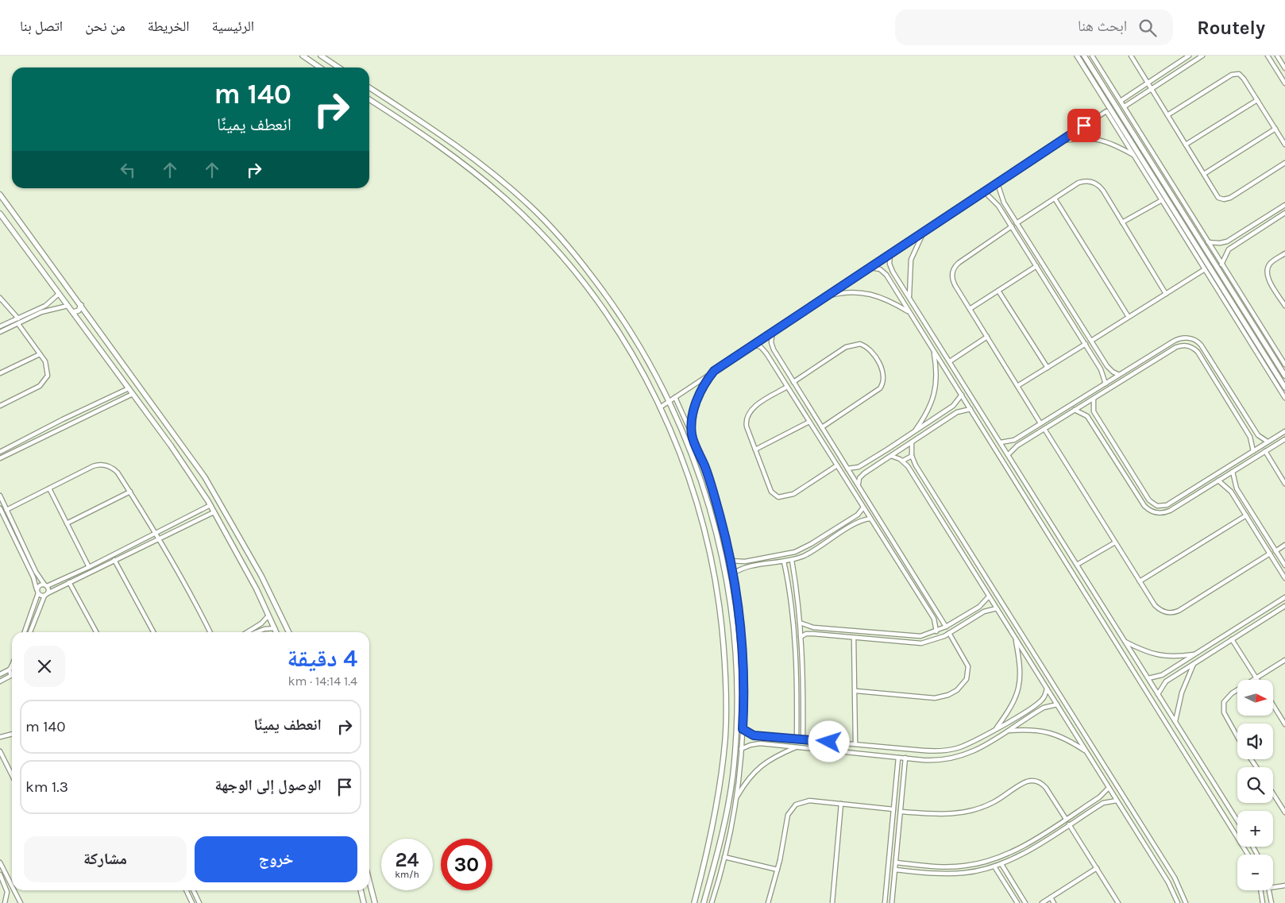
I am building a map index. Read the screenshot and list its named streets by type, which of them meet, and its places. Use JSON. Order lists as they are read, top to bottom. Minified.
{"north":"right","page":{"header":"Routely","search":"ابحث هنا","nav":["الرئيسية","الخريطة","من نحن","اتصل بنا"],"turn":["140 m","انعطف يمينًا"],"heading":["4 دقيقة","1.4 km · 14:14"],"map_buttons":["+","−"],"list":[{"name":"انعطف يمينًا","value":"140 m"},{"name":"الوصول إلى الوجهة","value":"1.3 km"}],"buttons":["خروج","مشاركة"],"speed":"24 km/h","limit":"30"}}
